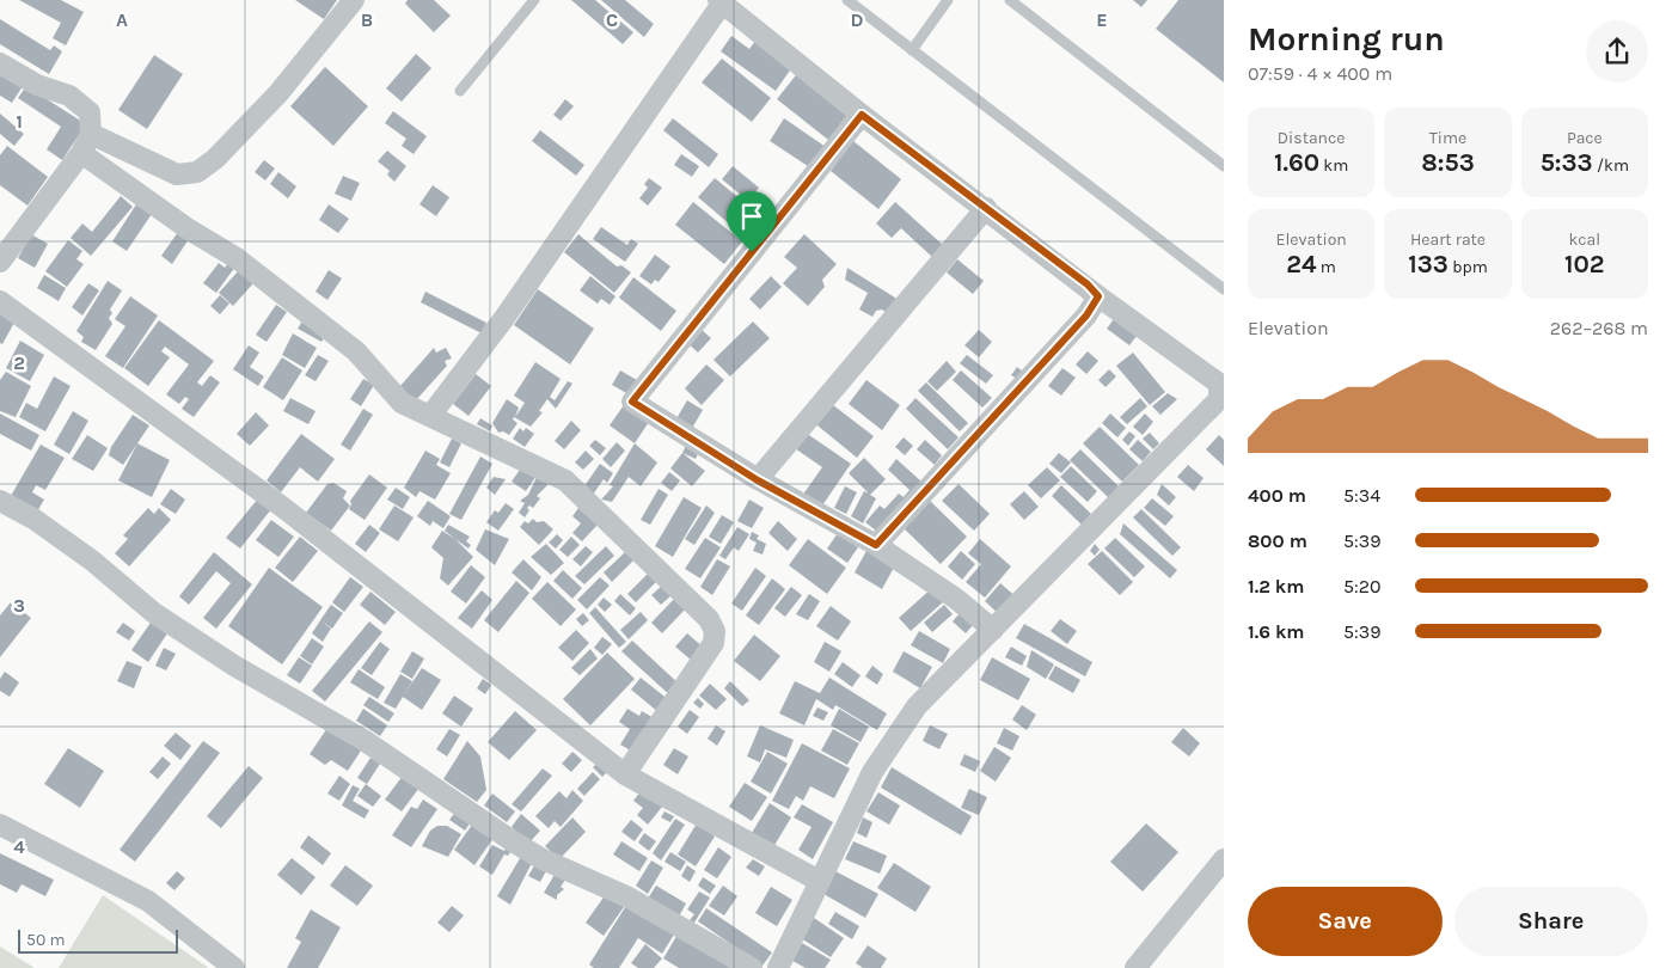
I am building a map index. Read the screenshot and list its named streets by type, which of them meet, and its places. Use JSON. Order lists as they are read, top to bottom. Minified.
{"scale_bar":"50 m","page":{"heading":["Morning run","07:59 · 4 × 400 m"],"stats":[["Distance","1.60 km"],["Time","8:53"],["Pace","5:33 /km"],["Elevation","24 m"],["Heart rate","133 bpm"],["kcal","102"]],"chart":["Elevation","262–268 m"],"list":[{"name":"400 m","note":"5:34"},{"name":"800 m","note":"5:39"},{"name":"1.2 km","note":"5:20"},{"name":"1.6 km","note":"5:39"}],"buttons":["Save","Share"],"scale":"50 m"},"grid":{"columns":["A","B","C","D","E"],"rows":["1","2","3","4"]}}
